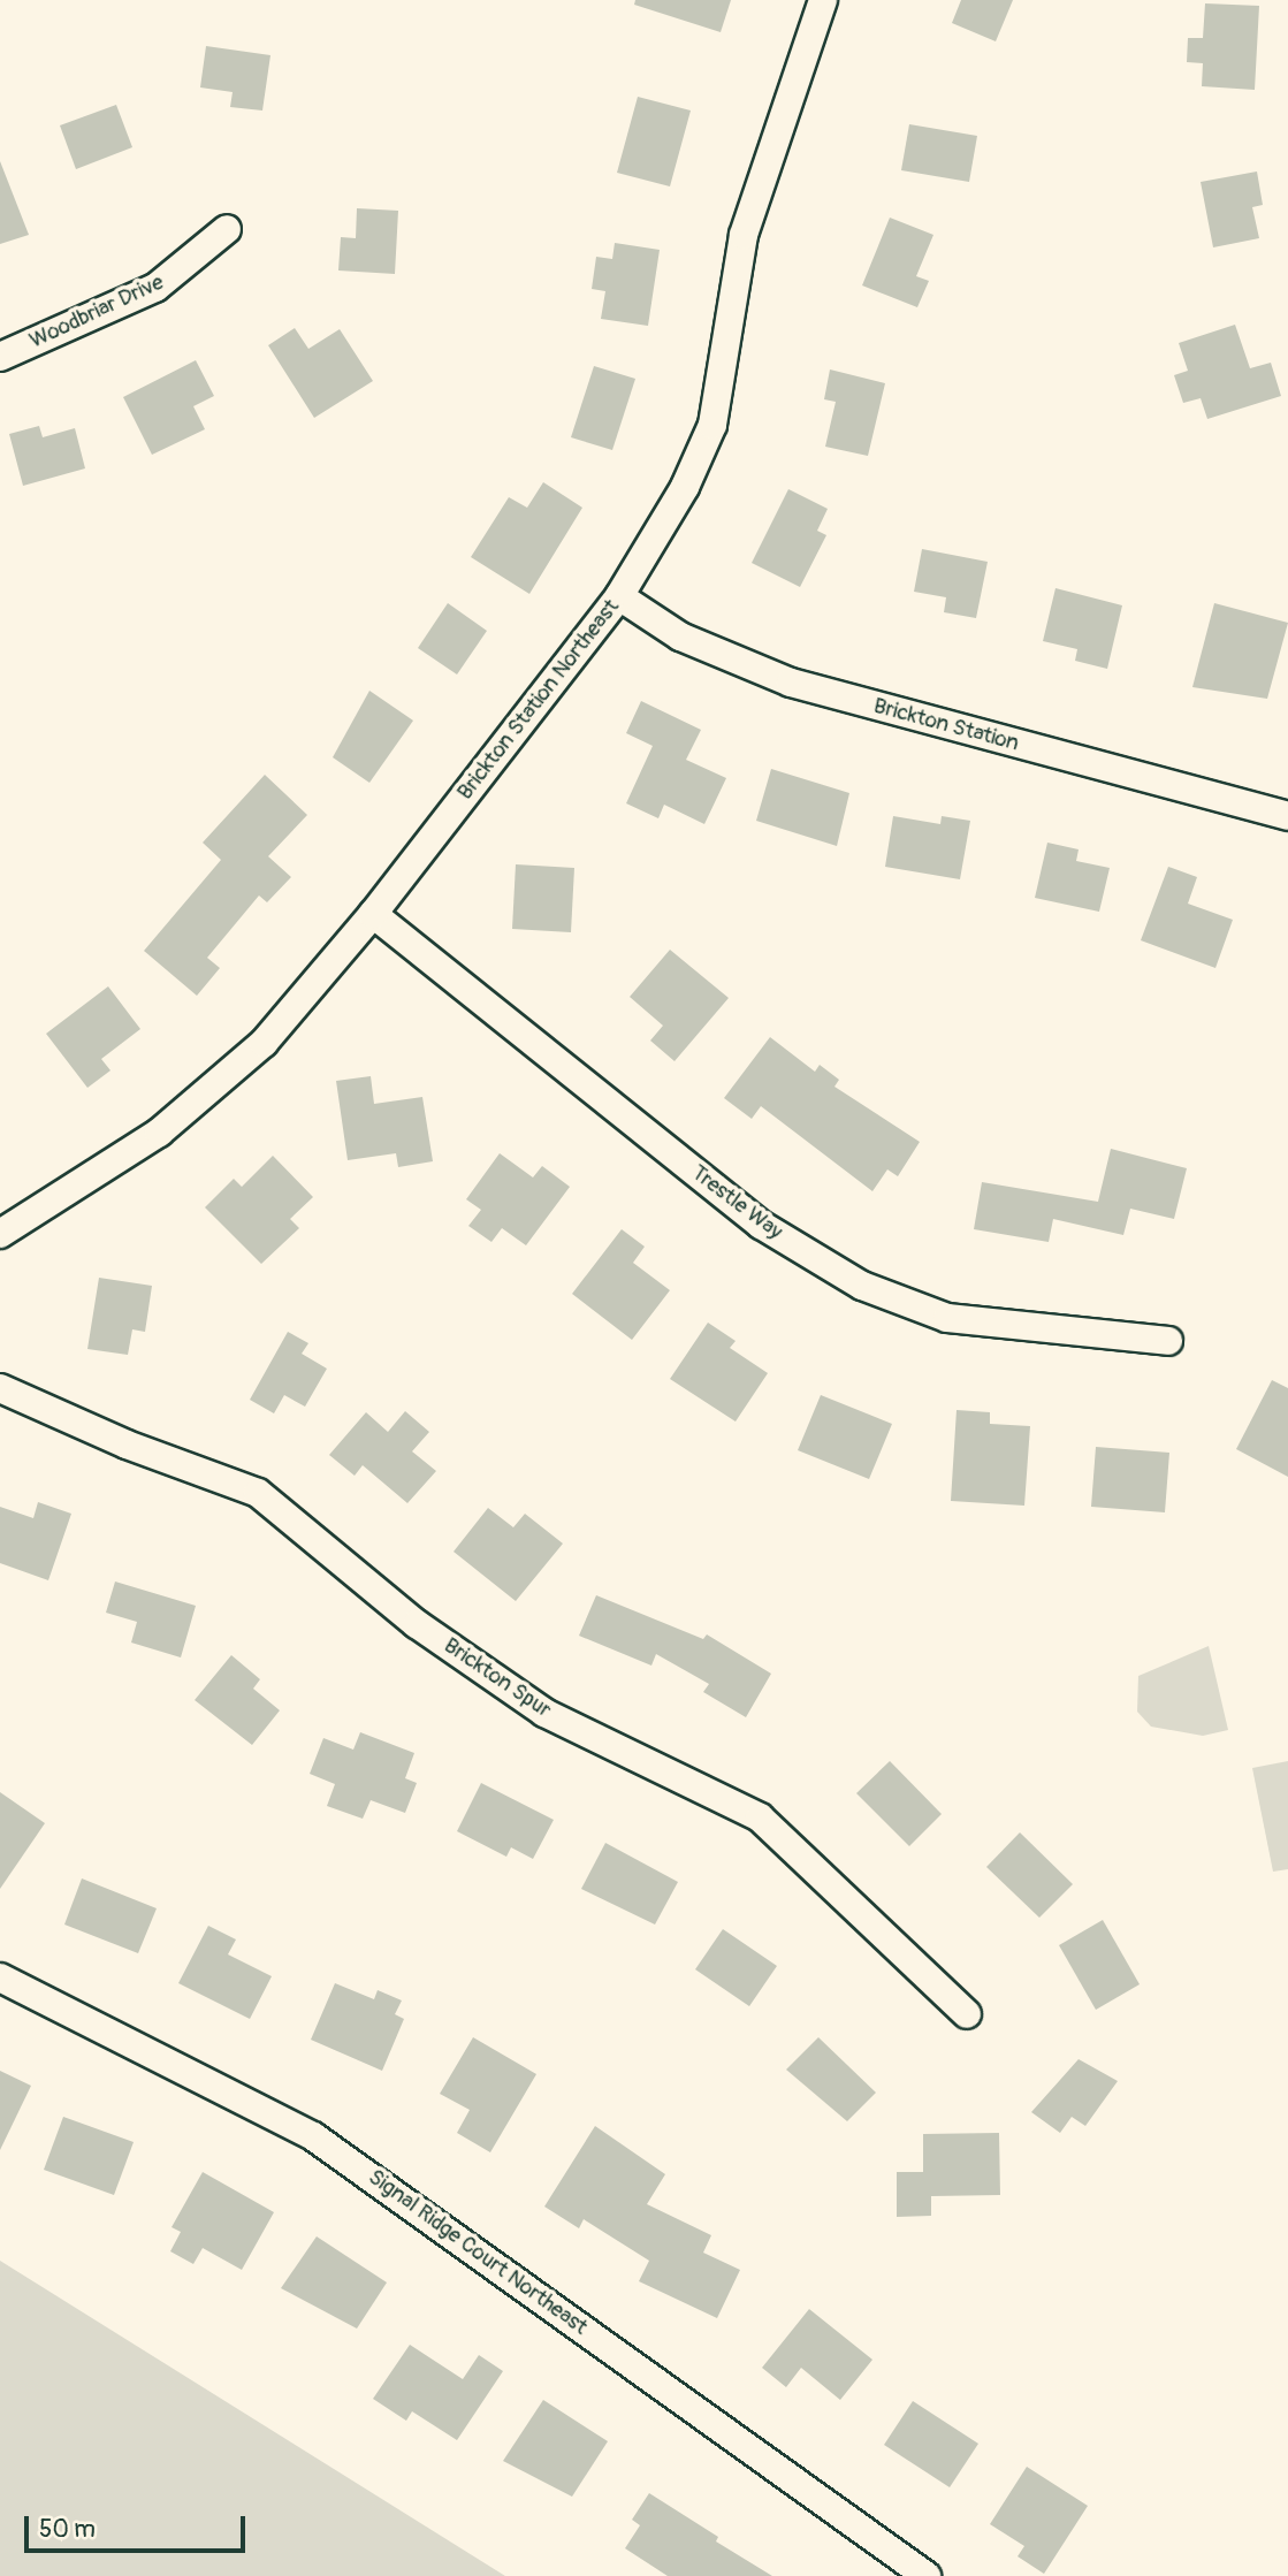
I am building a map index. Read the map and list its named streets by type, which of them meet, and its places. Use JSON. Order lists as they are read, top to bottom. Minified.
{"streets":{"street":["Woodbriar Drive","Brickton Station Northeast","Brickton Station","Trestle Way","Brickton Spur","Signal Ridge Court Northeast"]},"crossings":[["Brickton Station Northeast","Brickton Station"],["Brickton Station Northeast","Trestle Way"]],"scale_bar":"50 m"}
